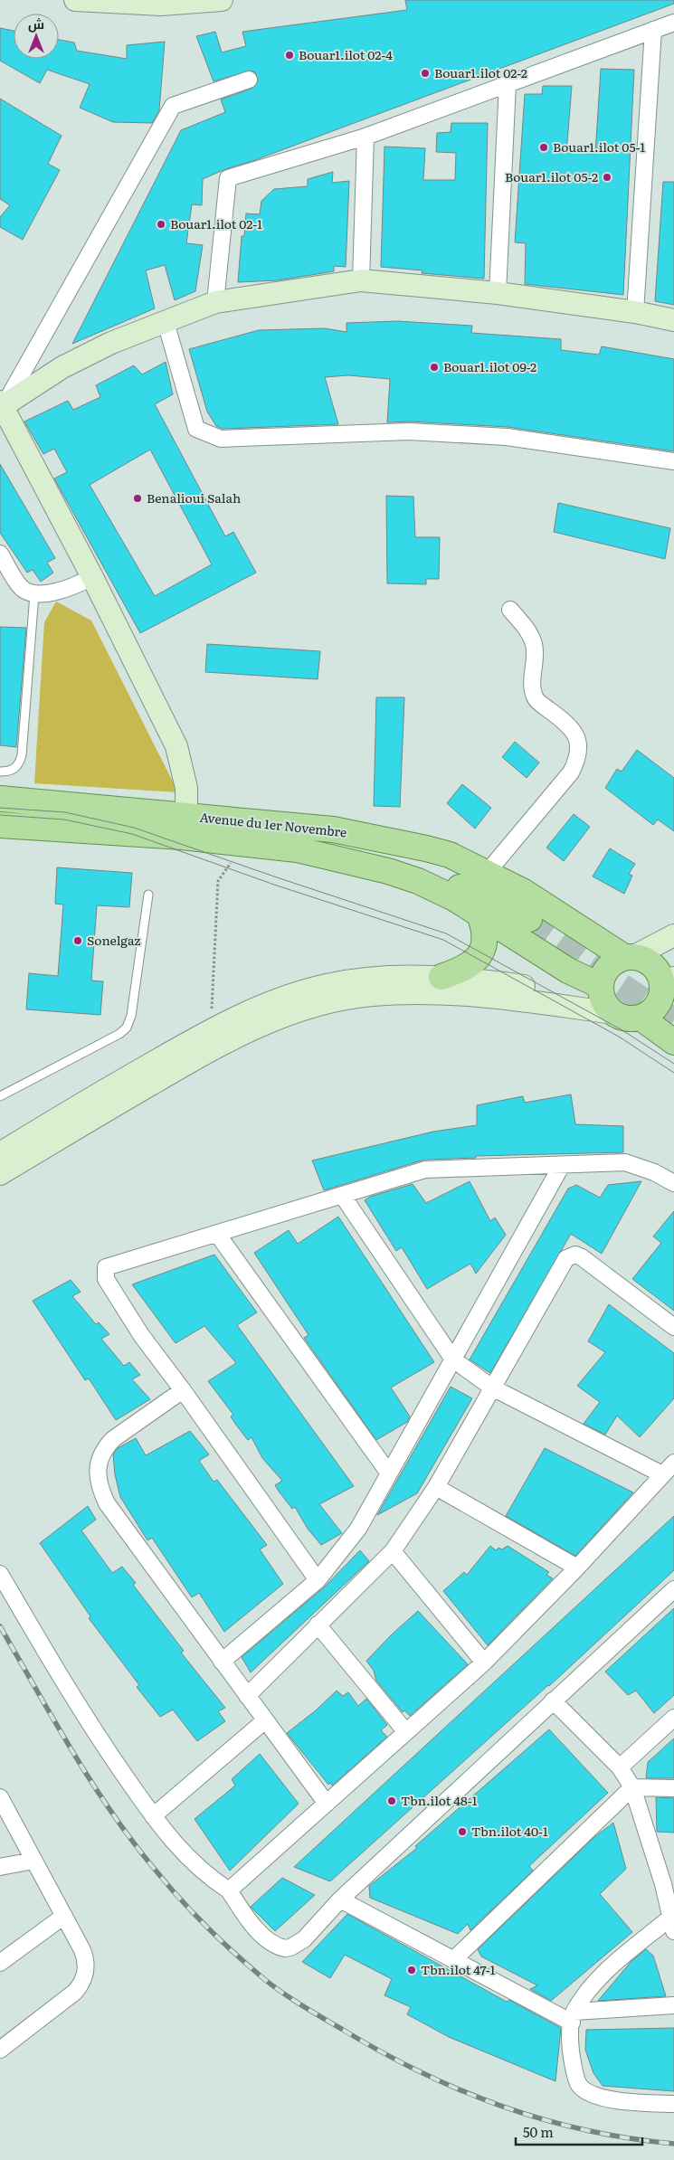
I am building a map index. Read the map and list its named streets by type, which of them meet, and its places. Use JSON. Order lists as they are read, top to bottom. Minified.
{"streets":{"main road":["Avenue du 1er Novembre"]},"places":["Bouar1.ilot 02-4","Bouar1.ilot 02-2","Bouar1.ilot 05-1","Bouar1.ilot 05-2","Bouar1.ilot 02-1","Bouar1.ilot 09-2","Benalioui Salah","Sonelgaz","Tbn.ilot 48-1","Tbn.ilot 40-1","Tbn.ilot 47-1"],"scale_bar":"50 m","north":"top"}
